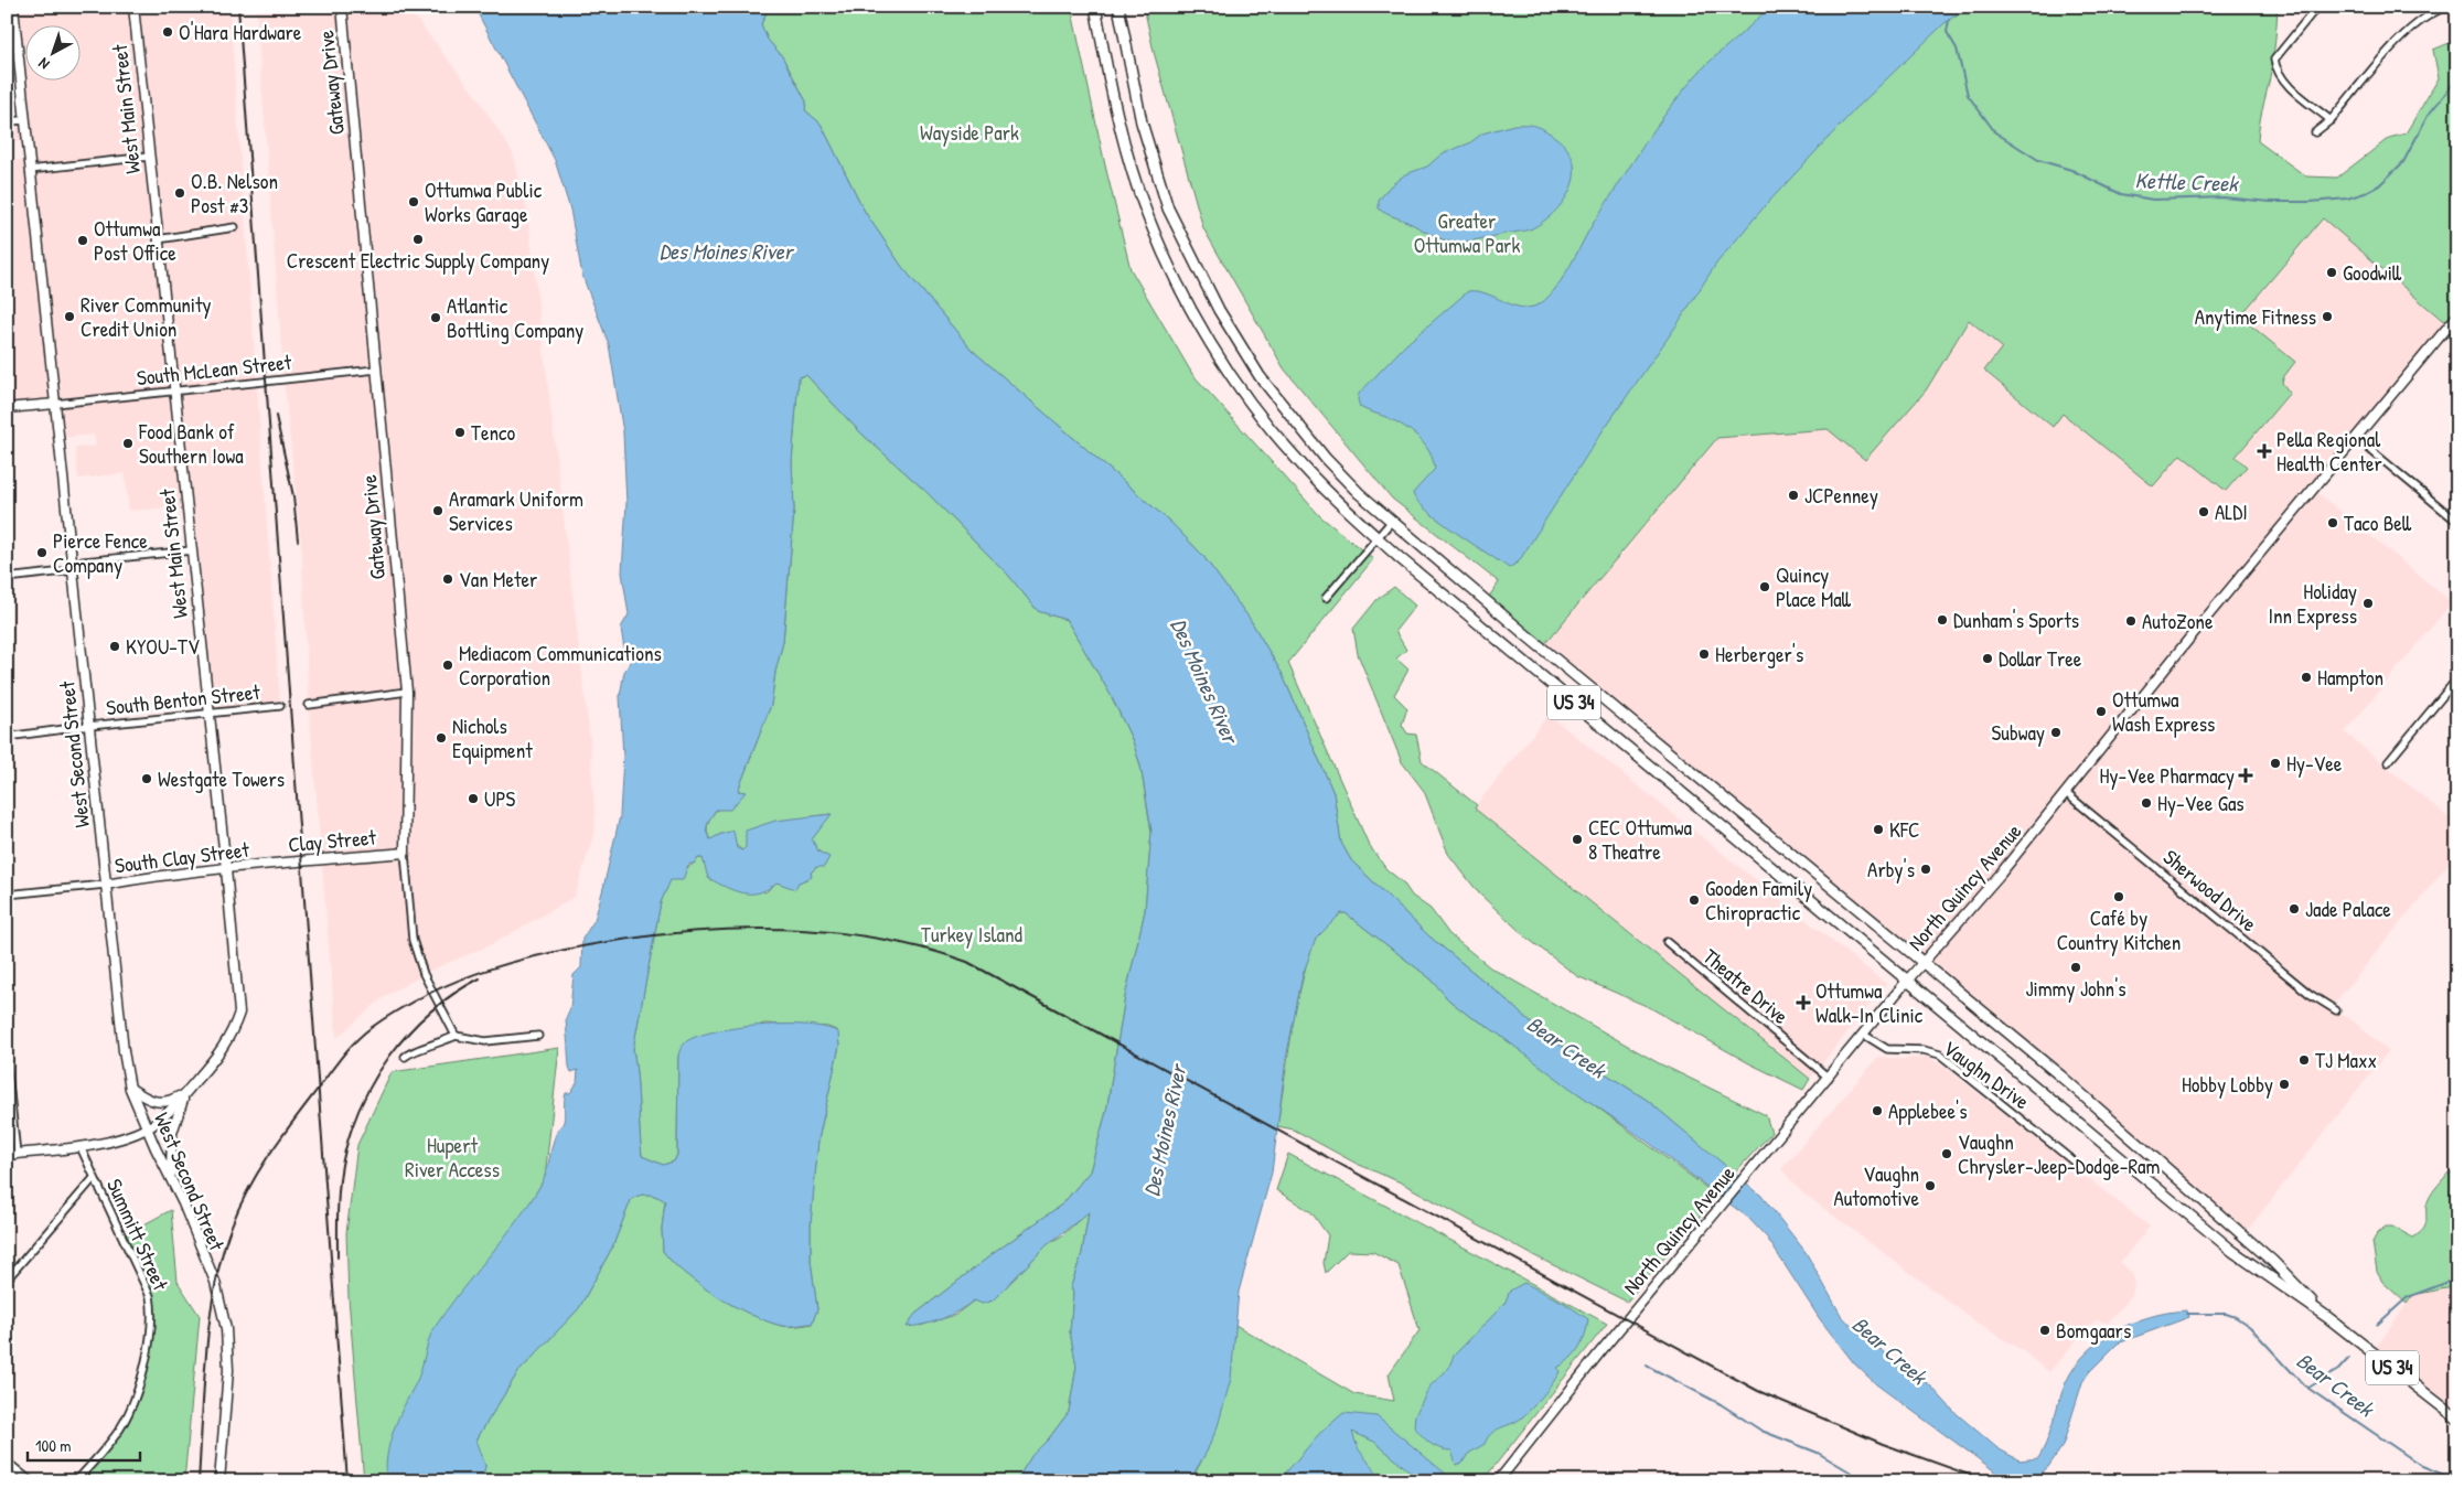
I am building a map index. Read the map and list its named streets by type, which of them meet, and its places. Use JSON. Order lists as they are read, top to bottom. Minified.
{"streets":{"main road":["Gateway Drive","West Main Street","US 34","West Second Street","Clay Street","South Clay Street","North Quincy Avenue"],"street":["South McLean Street","South Benton Street","Sherwood Drive","Theatre Drive","Vaughn Drive","Summitt Street"]},"crossings":[["Gateway Drive","South McLean Street"],["Gateway Drive","Clay Street"],["West Main Street","South McLean Street"],["West Main Street","South Benton Street"],["West Main Street","West Second Street"],["West Main Street","South Clay Street"],["South McLean Street","West Second Street"],["South Benton Street","West Second Street"],["US 34","North Quincy Avenue"],["West Second Street","South Clay Street"],["Clay Street","South Clay Street"],["North Quincy Avenue","Sherwood Drive"],["North Quincy Avenue","Theatre Drive"],["North Quincy Avenue","Vaughn Drive"]],"water":["Kettle Creek","Des Moines River","Bear Creek"],"parks":["Wayside Park","Greater Ottumwa Park","Turkey Island","Hupert River Access"],"places":{"other":["O'Hara Hardware","O.B. Nelson Post #3","Ottumwa Public Works Garage","Crescent Electric Supply Company","Ottumwa Post Office","Goodwill","River Community Credit Union","Anytime Fitness","Atlantic Bottling Company","Tenco","Food Bank of Southern Iowa","JCPenney","Aramark Uniform Services","ALDI","Taco Bell","Pierce Fence Company","Van Meter","Quincy Place Mall","Holiday Inn Express","Dunham's Sports","AutoZone","KYOU-TV","Herberger's","Dollar Tree","Mediacom Communications Corporation","Hampton","Ottumwa Wash Express","Subway","Nichols Equipment","Hy-Vee","Westgate Towers","UPS","Hy-Vee Gas","KFC","CEC Ottumwa 8 Theatre","Arby's","Café by Country Kitchen","Gooden Family Chiropractic","Jade Palace","Jimmy John's","TJ Maxx","Hobby Lobby","Applebee's","Vaughn Chrysler-Jeep-Dodge-Ram","Vaughn Automotive","Bomgaars"],"health":["Pella Regional Health Center","Hy-Vee Pharmacy","Ottumwa Walk-In Clinic"]},"scale_bar":"100 m","north":"bottom left"}
